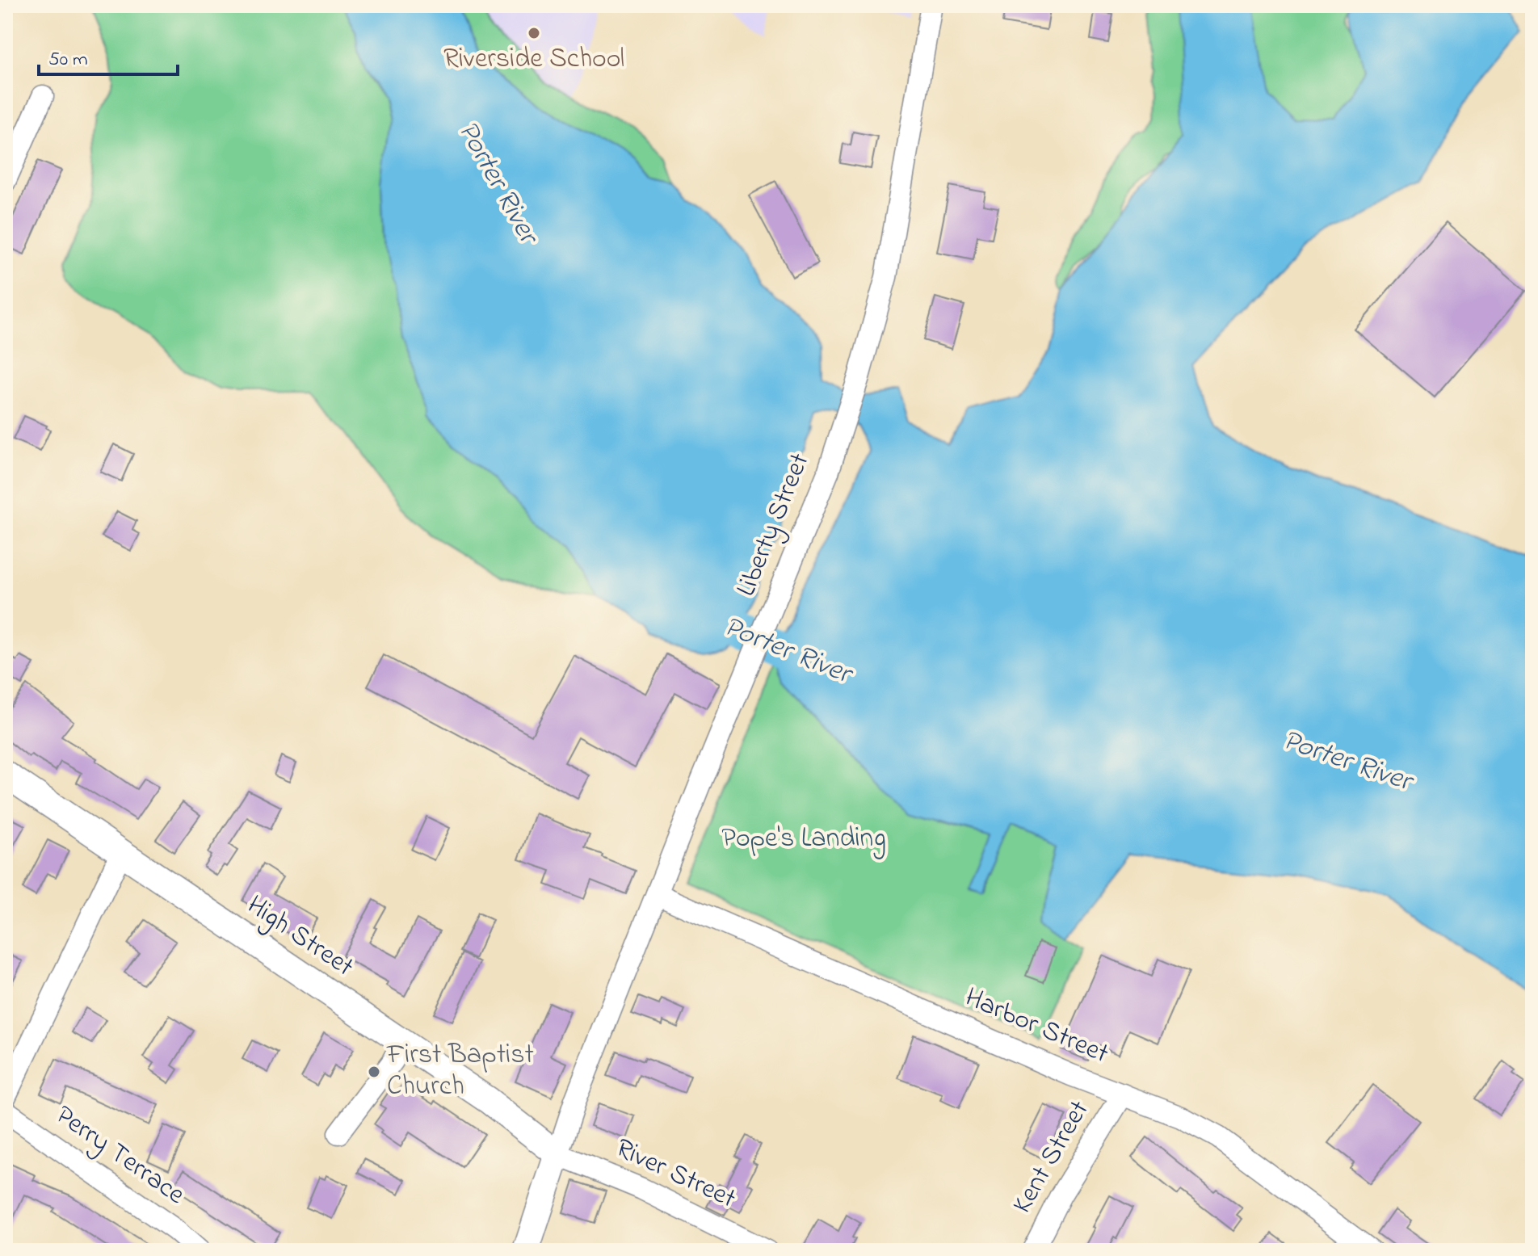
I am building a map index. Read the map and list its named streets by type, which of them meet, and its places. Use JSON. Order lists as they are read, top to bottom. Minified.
{"streets":{"main road":["High Street"],"street":["Liberty Street","Harbor Street","Perry Terrace","Kent Street","River Street"]},"crossings":[["Liberty Street","High Street"],["Liberty Street","Harbor Street"],["Liberty Street","River Street"],["High Street","River Street"],["Harbor Street","Kent Street"]],"water":["Porter River"],"parks":["Pope's Landing"],"places":["Riverside School","First Baptist Church"],"scale_bar":"50 m"}
